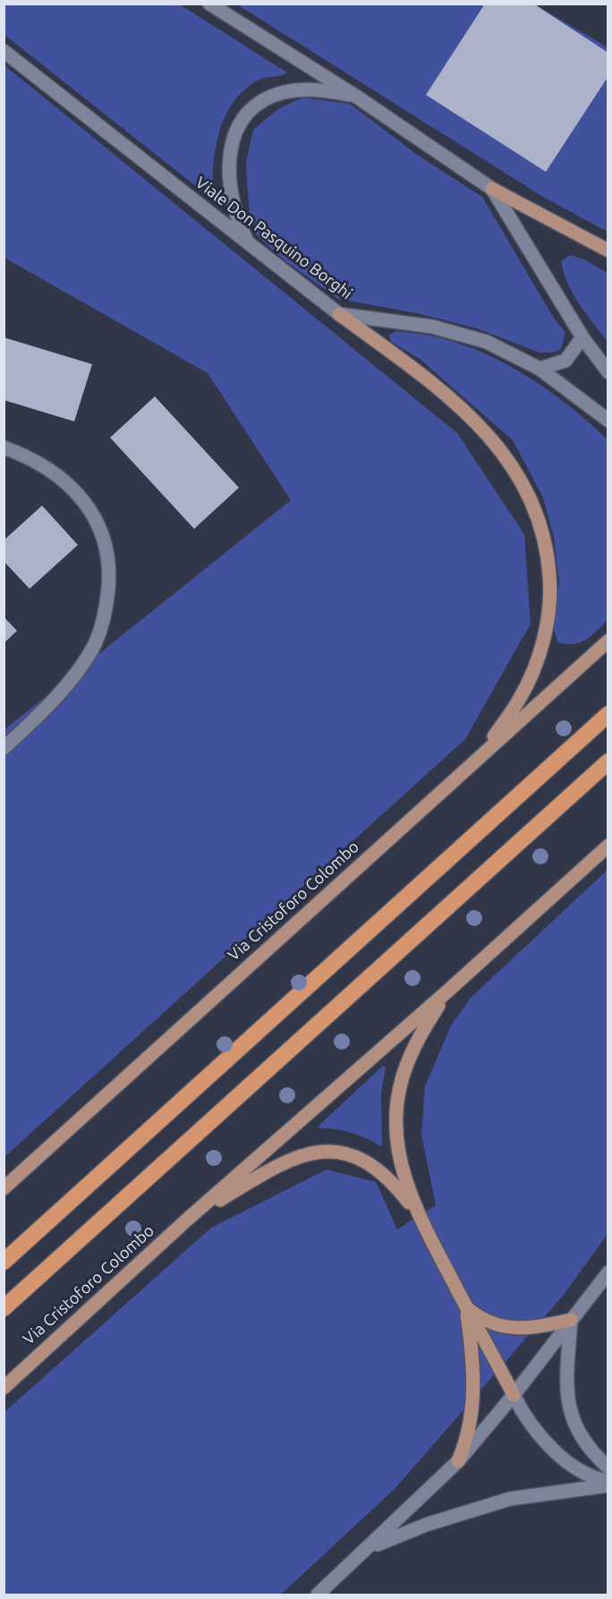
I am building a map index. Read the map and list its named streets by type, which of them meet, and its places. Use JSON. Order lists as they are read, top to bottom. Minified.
{"streets":{"main road":["Via Cristoforo Colombo"],"street":["Viale Don Pasquino Borghi"]}}
